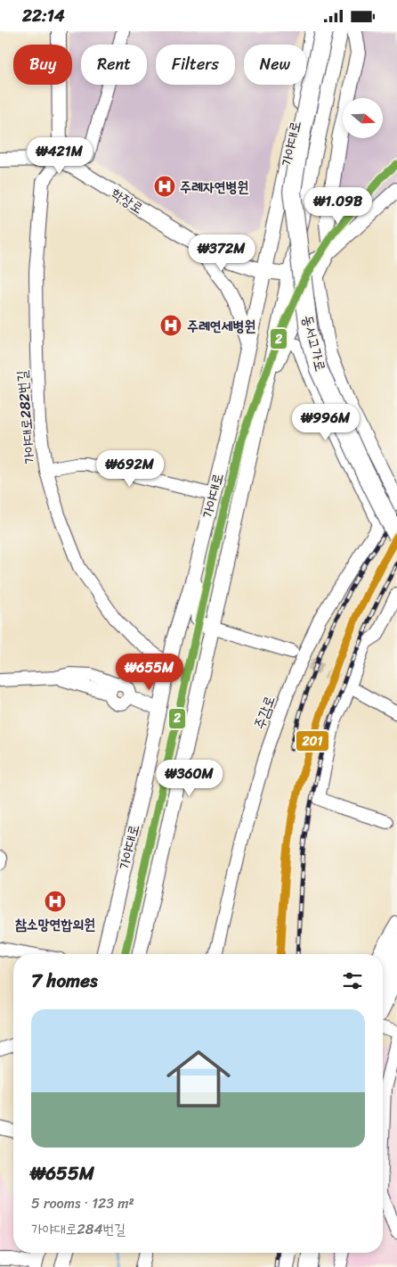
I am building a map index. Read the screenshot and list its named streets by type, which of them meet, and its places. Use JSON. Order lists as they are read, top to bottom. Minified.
{"streets":{"highway":["동서고가로"],"main road":["가야대로","학장로"],"street":["가야대로282번길","주감로"]},"crossings":[["가야대로","학장로"],["가야대로","가야대로282번길"],["학장로","가야대로282번길"]],"places":{"hospital":["주례자연병원","주례연세병원","참소망연합의원"]},"lines":["transit line 2","transit line 201"],"north":"right","page":{"status":"22:14","chip":["Buy","Rent","Filters","New"],"price":["₩421M","₩1.09B","₩372M","₩996M","₩692M","₩655M","₩360M"],"heading":"7 homes","list":[{"name":"₩655M","note":"5 rooms · 123 m² · 가야대로284번길"}]}}
